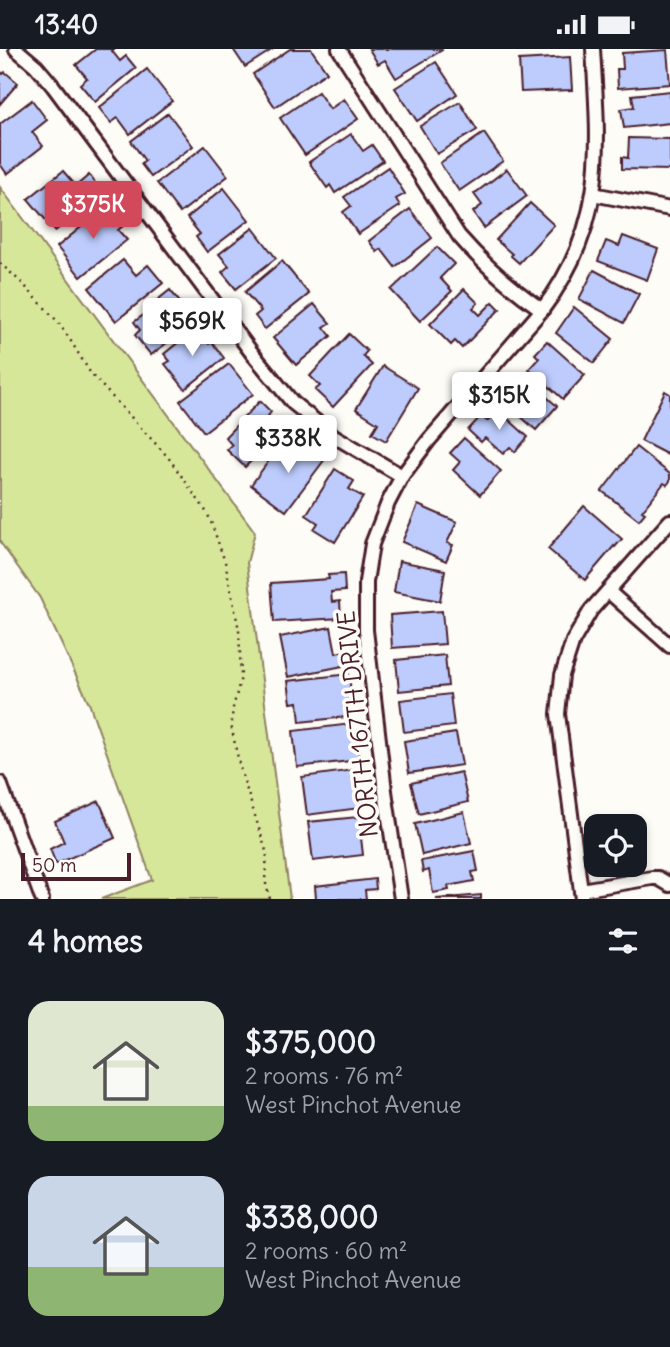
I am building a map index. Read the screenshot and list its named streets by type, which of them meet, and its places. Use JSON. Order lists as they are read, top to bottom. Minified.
{"streets":{"street":["NORTH 167TH DRIVE"]},"scale_bar":"50 m","page":{"status":"13:40","price":["$375K","$569K","$315K","$338K"],"scale":"50 m","heading":"4 homes","list":[{"name":"$375,000","note":"2 rooms · 76 m² · West Pinchot Avenue"},{"name":"$338,000","note":"2 rooms · 60 m² · West Pinchot Avenue"}]}}
